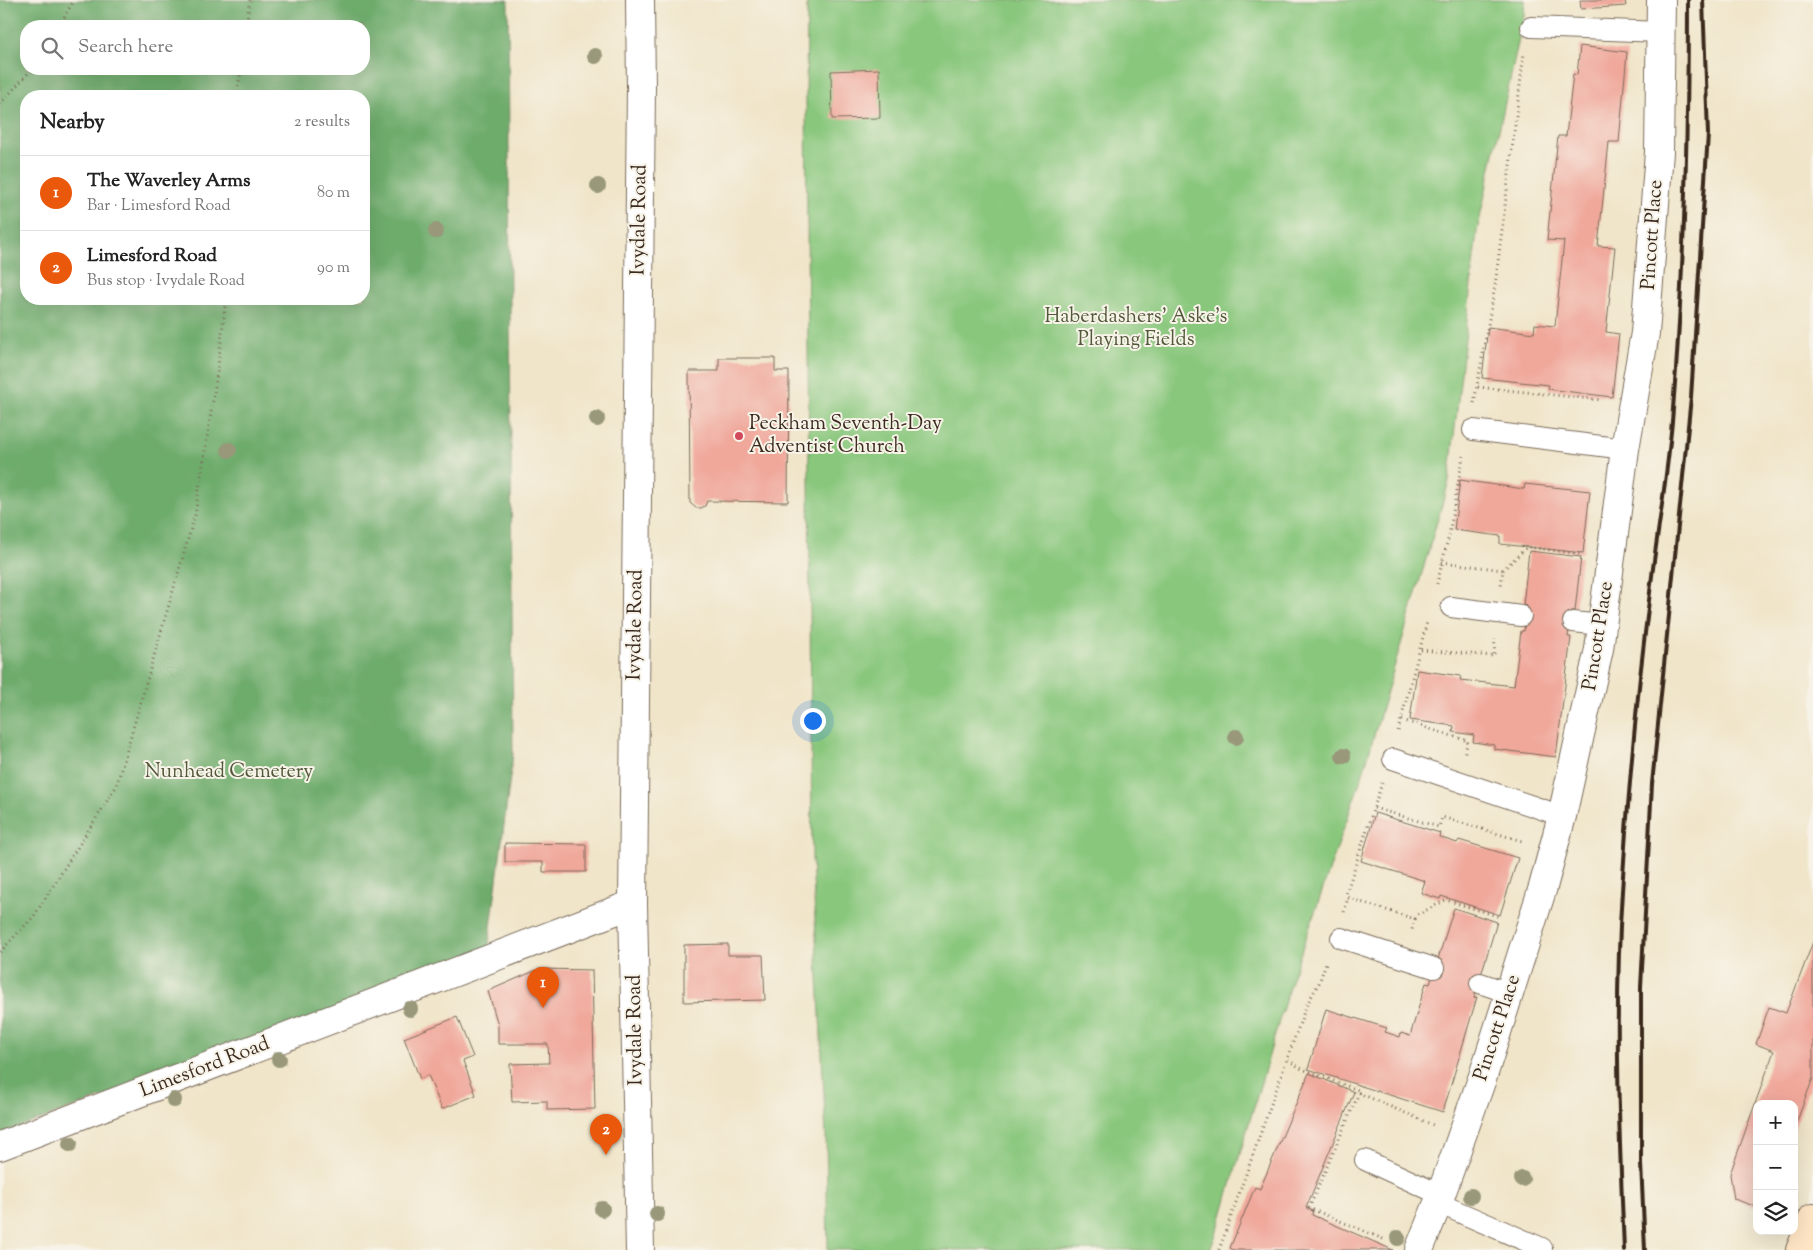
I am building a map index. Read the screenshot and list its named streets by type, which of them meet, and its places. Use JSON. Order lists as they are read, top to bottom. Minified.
{"streets":{"street":["Ivydale Road","Pincott Place","Limesford Road"]},"crossings":[["Ivydale Road","Limesford Road"]],"parks":["Haberdashers' Aske's Playing Fields","Nunhead Cemetery"],"places":["Peckham Seventh-Day Adventist Church"],"page":{"search":"Search here","heading":["Nearby","2 results"],"list":[{"mark":"1","name":"The Waverley Arms","note":"Bar · Limesford Road","value":"80 m"},{"mark":"2","name":"Limesford Road","note":"Bus stop · Ivydale Road","value":"90 m"}],"pins":["1","2"],"map_buttons":["+","−"]}}
